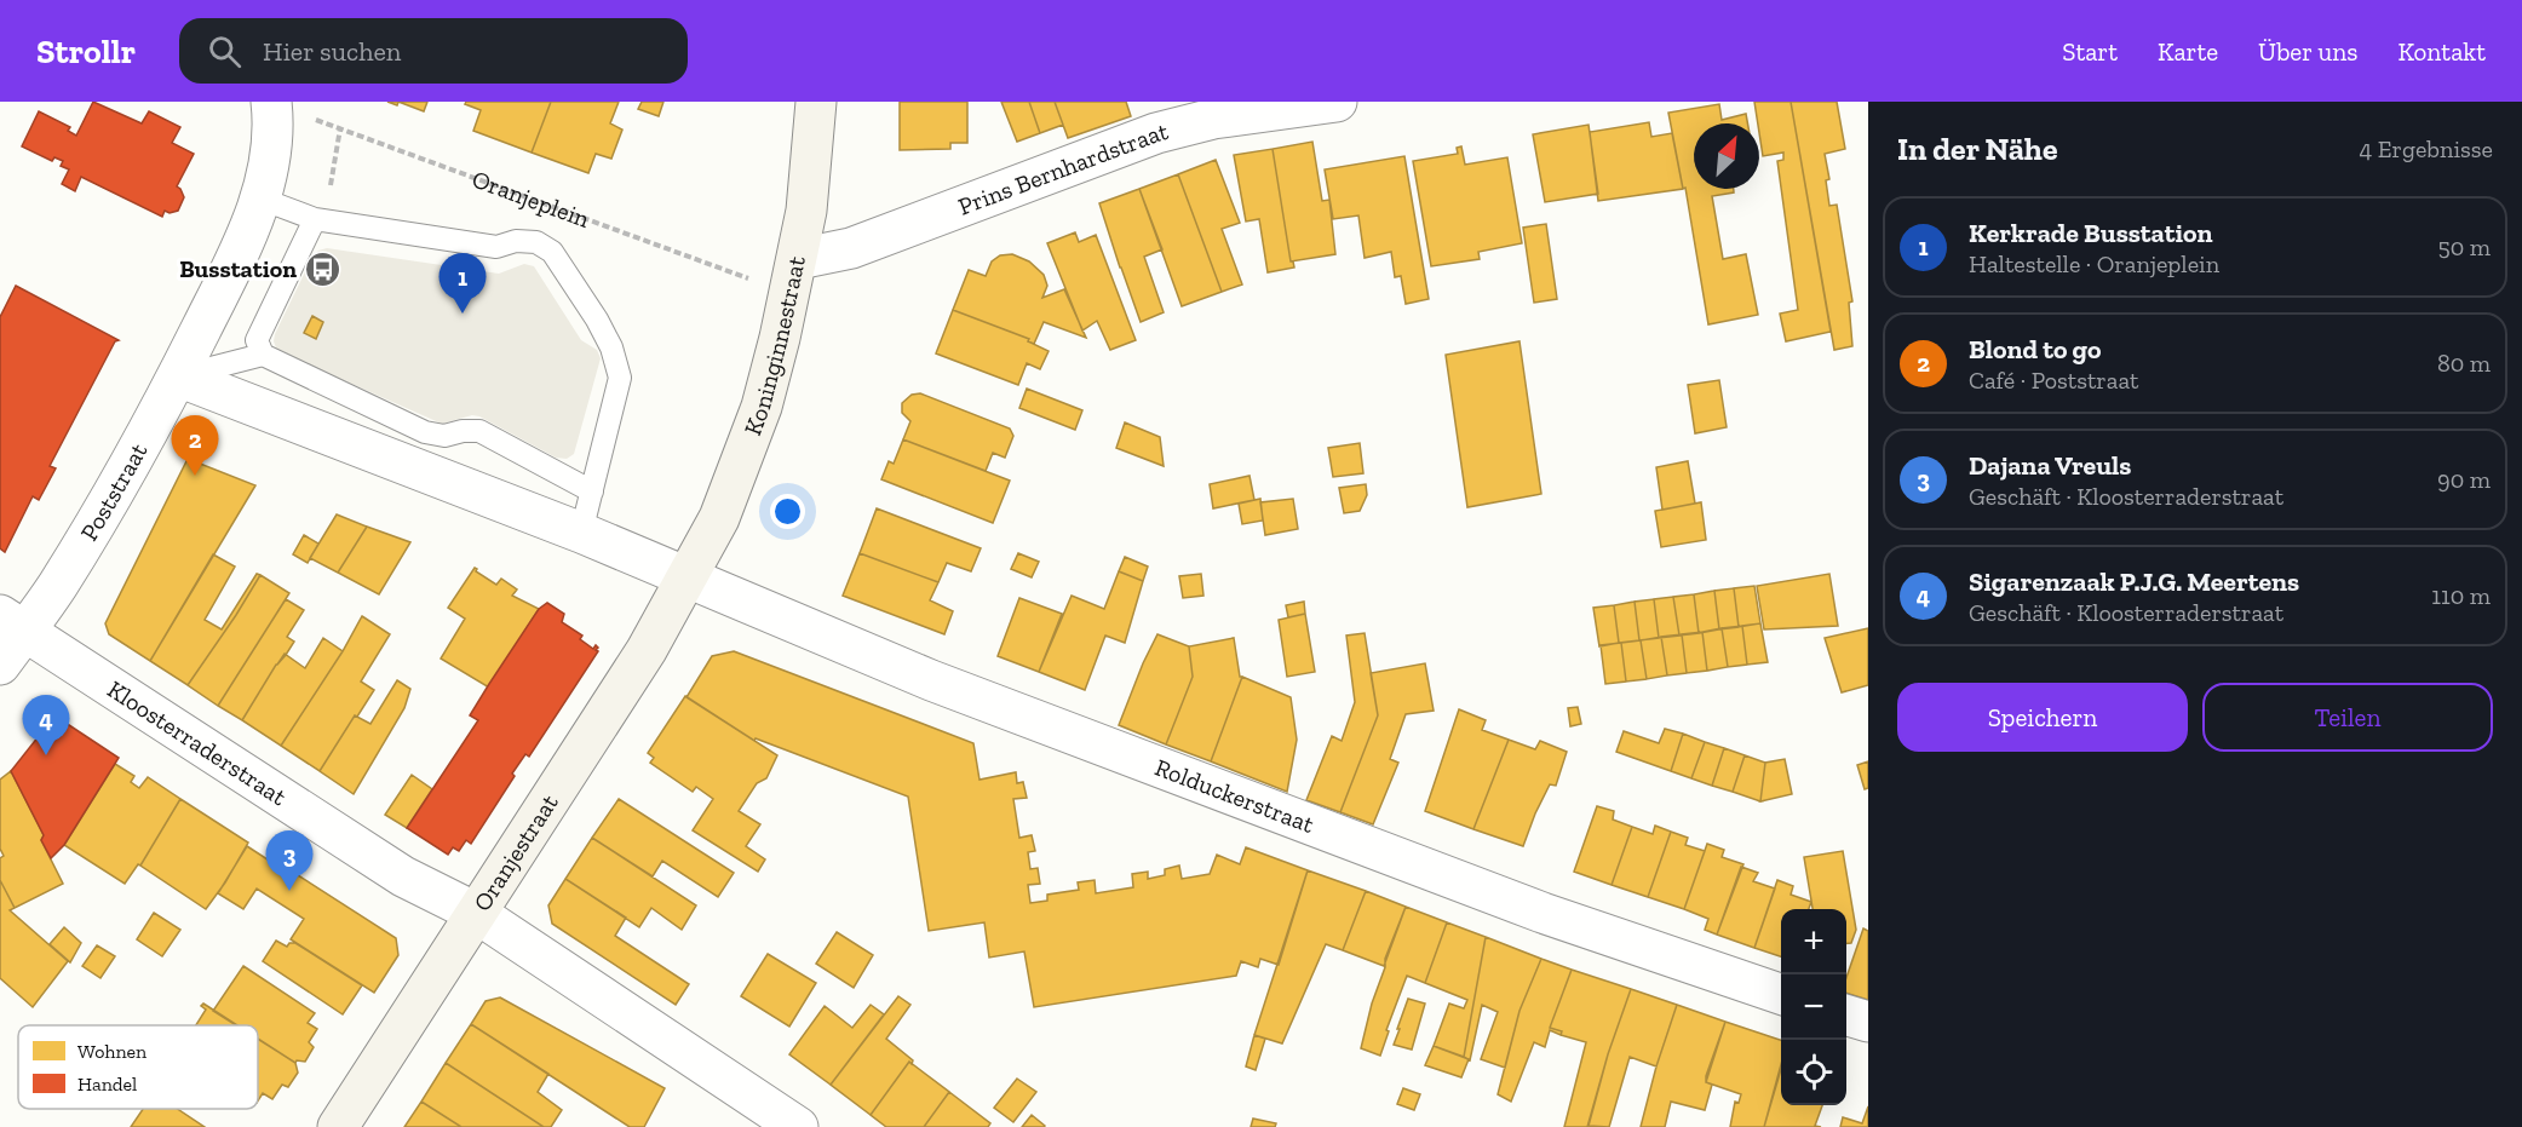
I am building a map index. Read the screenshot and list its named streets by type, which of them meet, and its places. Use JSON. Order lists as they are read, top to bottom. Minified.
{"streets":{"main road":["Koninginnestraat","Oranjestraat"],"street":["Prins Bernhardstraat","Poststraat","Kloosterraderstraat","Rolduckerstraat"],"lane":["Oranjeplein"]},"crossings":[["Prins Bernhardstraat","Oranjeplein"],["Prins Bernhardstraat","Koninginnestraat"],["Oranjeplein","Koninginnestraat"],["Oranjeplein","Poststraat"],["Koninginnestraat","Rolduckerstraat"],["Koninginnestraat","Oranjestraat"],["Poststraat","Kloosterraderstraat"],["Kloosterraderstraat","Oranjestraat"],["Rolduckerstraat","Oranjestraat"]],"places":{"bus stop":["Busstation"]},"legend":["Wohnen","Handel"],"north":"top right","page":{"header":"Strollr","search":"Hier suchen","nav":["Start","Karte","Über uns","Kontakt"],"heading":["In der Nähe","4 Ergebnisse"],"list":[{"mark":"1","name":"Kerkrade Busstation","note":"Haltestelle · Oranjeplein","value":"50 m"},{"mark":"2","name":"Blond to go","note":"Café · Poststraat","value":"80 m"},{"mark":"3","name":"Dajana Vreuls","note":"Geschäft · Kloosterraderstraat","value":"90 m"},{"mark":"4","name":"Sigarenzaak P.J.G. Meertens","note":"Geschäft · Kloosterraderstraat","value":"110 m"}],"pins":["1","2","4","3"],"buttons":["Speichern","Teilen"],"map_buttons":["+","−"]}}
